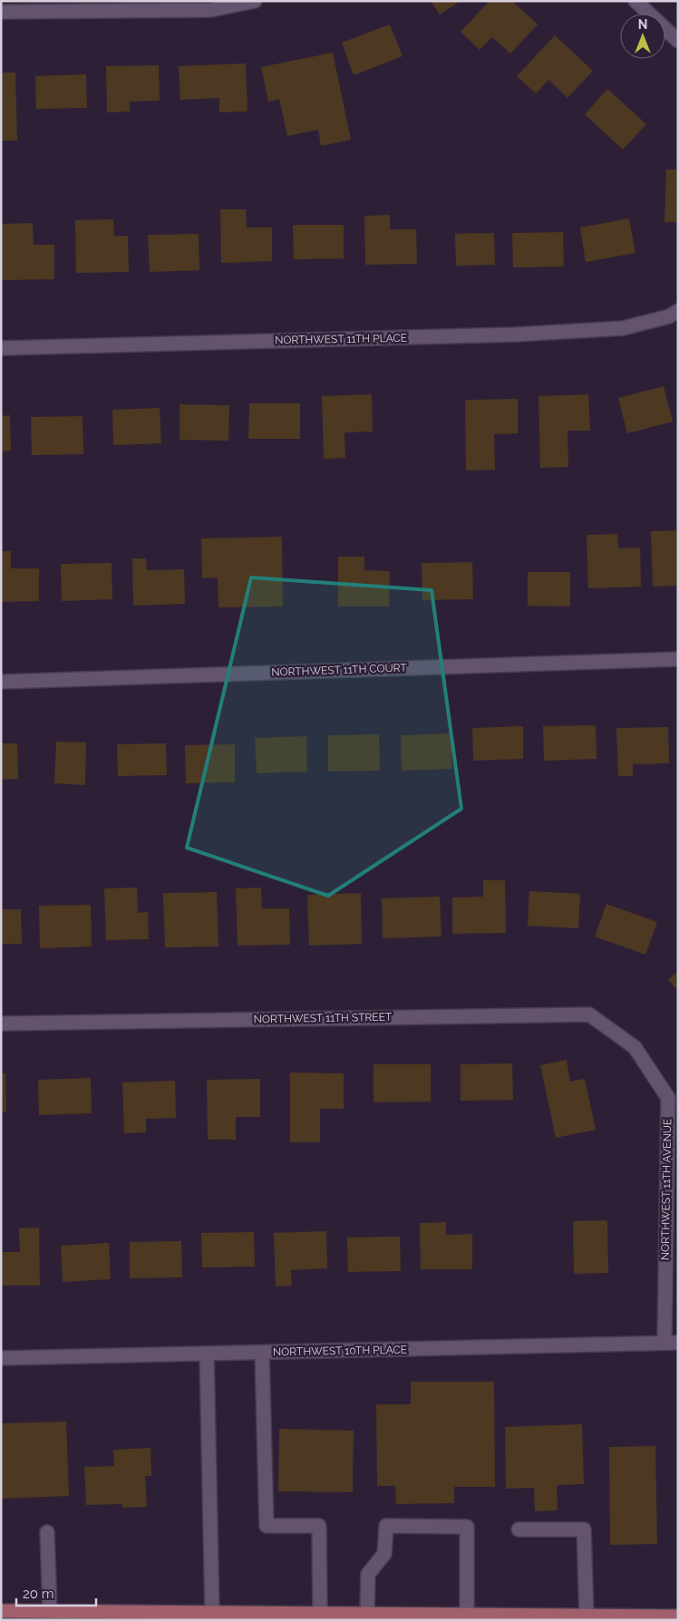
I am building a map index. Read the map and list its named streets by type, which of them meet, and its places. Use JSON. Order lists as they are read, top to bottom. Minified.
{"streets":{"street":["NORTHWEST 11TH PLACE","NORTHWEST 11TH COURT","NORTHWEST 11TH STREET","NORTHWEST 11TH AVENUE","NORTHWEST 10TH PLACE"]},"crossings":[["NORTHWEST 11TH STREET","NORTHWEST 11TH AVENUE"],["NORTHWEST 11TH AVENUE","NORTHWEST 10TH PLACE"]],"scale_bar":"20 m","north":"top"}
